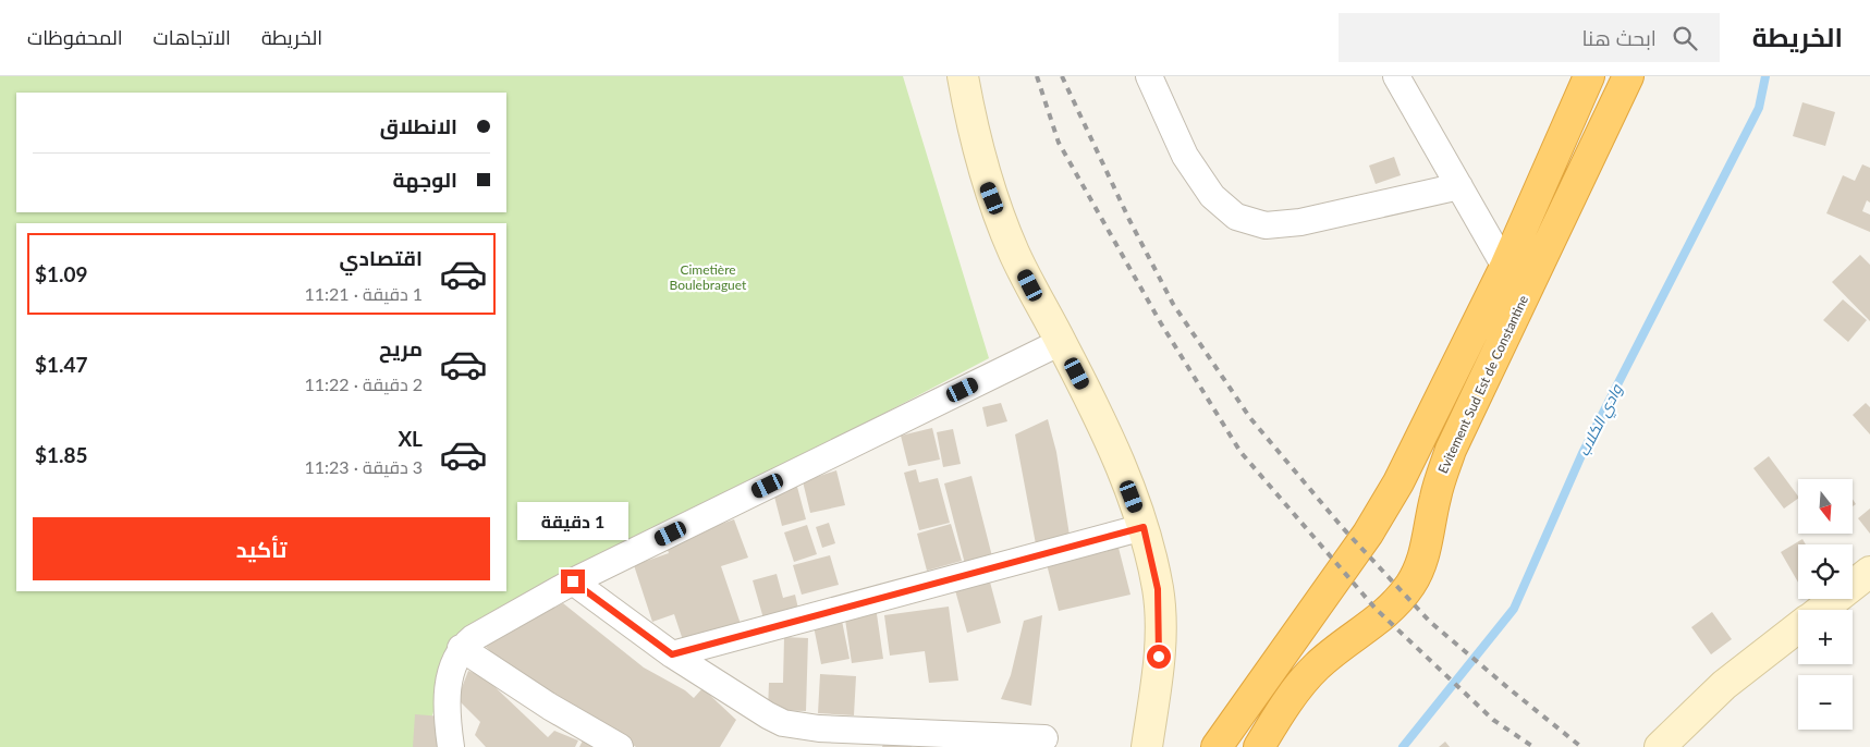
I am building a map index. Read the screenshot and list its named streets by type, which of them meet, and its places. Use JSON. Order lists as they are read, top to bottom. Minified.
{"streets":{"highway":["Evitement Sud Est de Constantine"]},"water":["وادي الكلاب"],"parks":["Cimetière Boulebraguet"],"north":"bottom","page":{"header":"الخريطة","search":"ابحث هنا","nav":["الخريطة","الاتجاهات","المحفوظات"],"banner":["الانطلاق","الوجهة"],"list":[{"name":"اقتصادي","note":"1 دقيقة · 11:21","value":"$1.09"},{"name":"مريح","note":"2 دقيقة · 11:22","value":"$1.47"},{"name":"XL","note":"3 دقيقة · 11:23","value":"$1.85"}],"map_buttons":["+","−"],"bubble":"1 دقيقة","buttons":"تأكيد"}}
